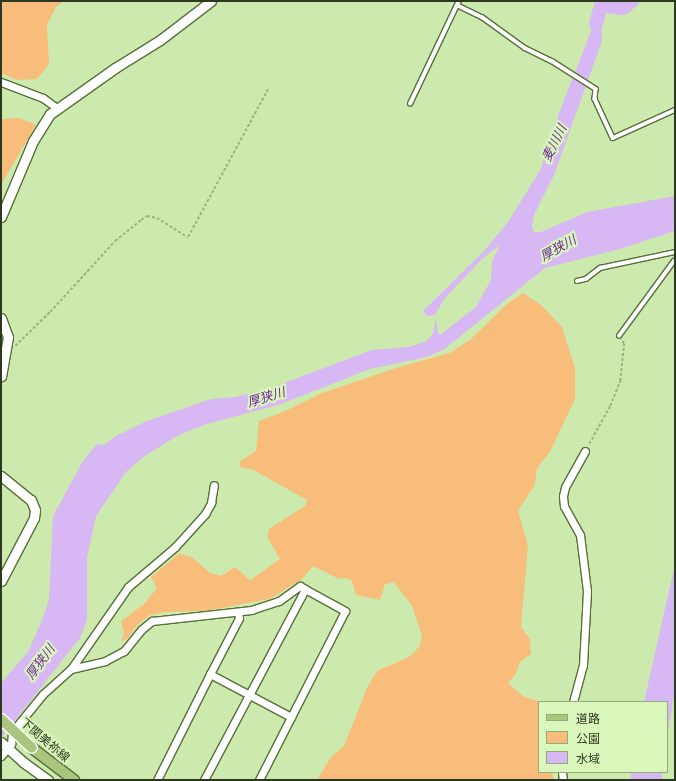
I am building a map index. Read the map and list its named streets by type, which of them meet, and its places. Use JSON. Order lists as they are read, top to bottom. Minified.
{"streets":{"main road":["下関美祢線"]},"water":["麦川川","厚狭川"],"legend":["道路","公園","水域"]}
